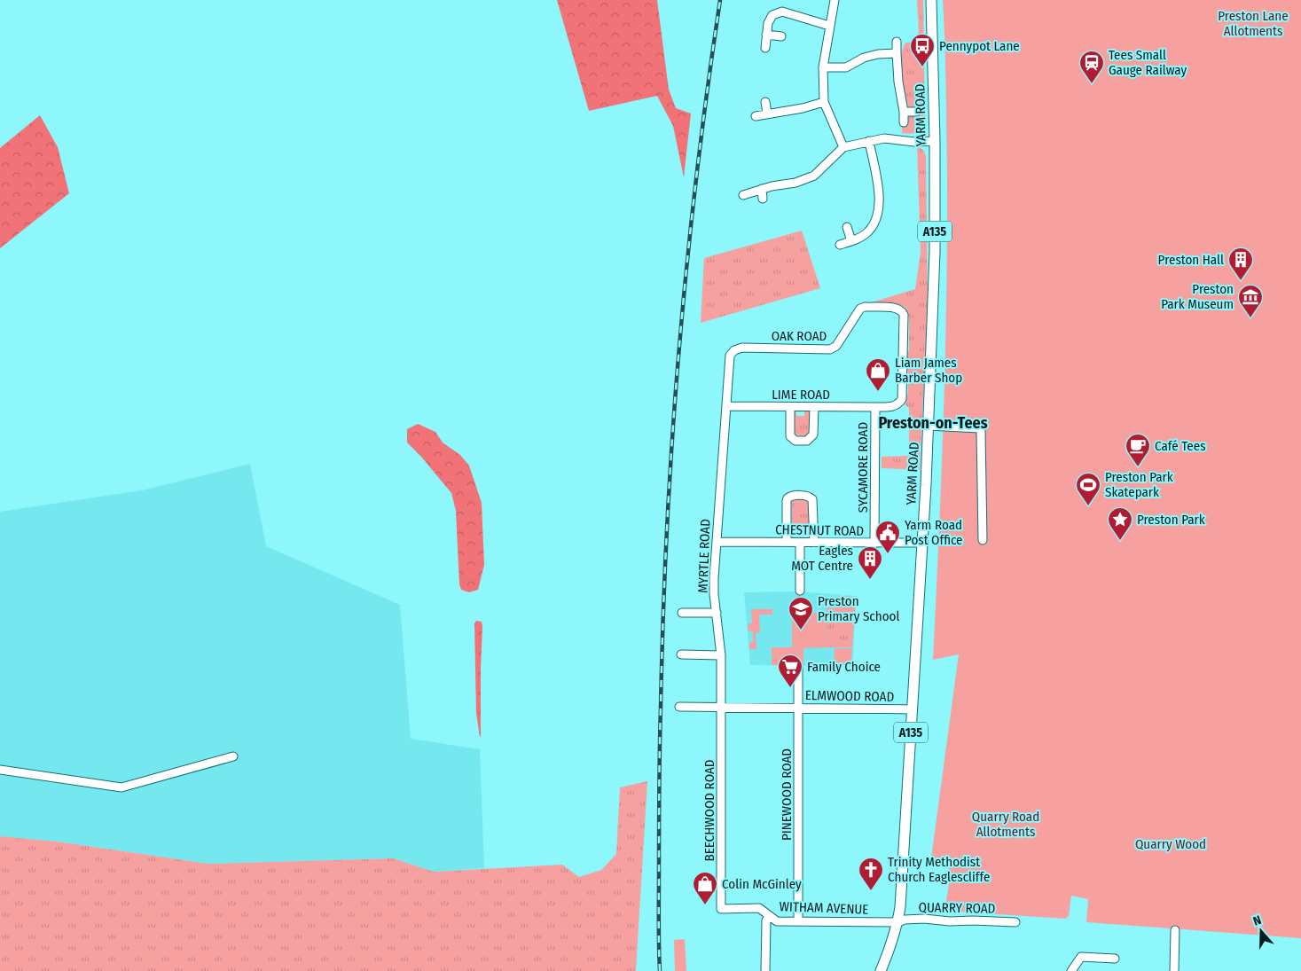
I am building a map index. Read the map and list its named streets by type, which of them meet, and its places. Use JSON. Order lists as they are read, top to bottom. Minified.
{"streets":{"main road":["YARM ROAD","A135"],"street":["OAK ROAD","LIME ROAD","SYCAMORE ROAD","CHESTNUT ROAD","MYRTLE ROAD","ELMWOOD ROAD","PINEWOOD ROAD","BEECHWOOD ROAD","WITHAM AVENUE","QUARRY ROAD"]},"crossings":[["YARM ROAD","CHESTNUT ROAD"],["YARM ROAD","ELMWOOD ROAD"],["YARM ROAD","WITHAM AVENUE"],["YARM ROAD","QUARRY ROAD"],["OAK ROAD","LIME ROAD"],["OAK ROAD","SYCAMORE ROAD"],["OAK ROAD","MYRTLE ROAD"],["LIME ROAD","SYCAMORE ROAD"],["LIME ROAD","MYRTLE ROAD"],["SYCAMORE ROAD","CHESTNUT ROAD"],["CHESTNUT ROAD","MYRTLE ROAD"],["MYRTLE ROAD","ELMWOOD ROAD"],["MYRTLE ROAD","BEECHWOOD ROAD"],["ELMWOOD ROAD","PINEWOOD ROAD"],["ELMWOOD ROAD","BEECHWOOD ROAD"],["PINEWOOD ROAD","WITHAM AVENUE"],["BEECHWOOD ROAD","WITHAM AVENUE"],["WITHAM AVENUE","QUARRY ROAD"]],"districts":["Preston-on-Tees"],"parks":["Preston Lane Allotments","Quarry Road Allotments","Quarry Wood"],"places":{"bus stop":["Pennypot Lane"],"station":["Tees Small Gauge Railway"],"building":["Preston Hall","Eagles MOT Centre"],"museum":["Preston Park Museum"],"shop":["Liam James Barber Shop","Colin McGinley"],"cafe":["Café Tees"],"sports":["Preston Park Skatepark"],"place":["Preston Park"],"public building":["Yarm Road Post Office"],"school or university":["Preston Primary School"],"supermarket":["Family Choice"],"church":["Trinity Methodist Church Eaglescliffe"]},"north":"top"}
